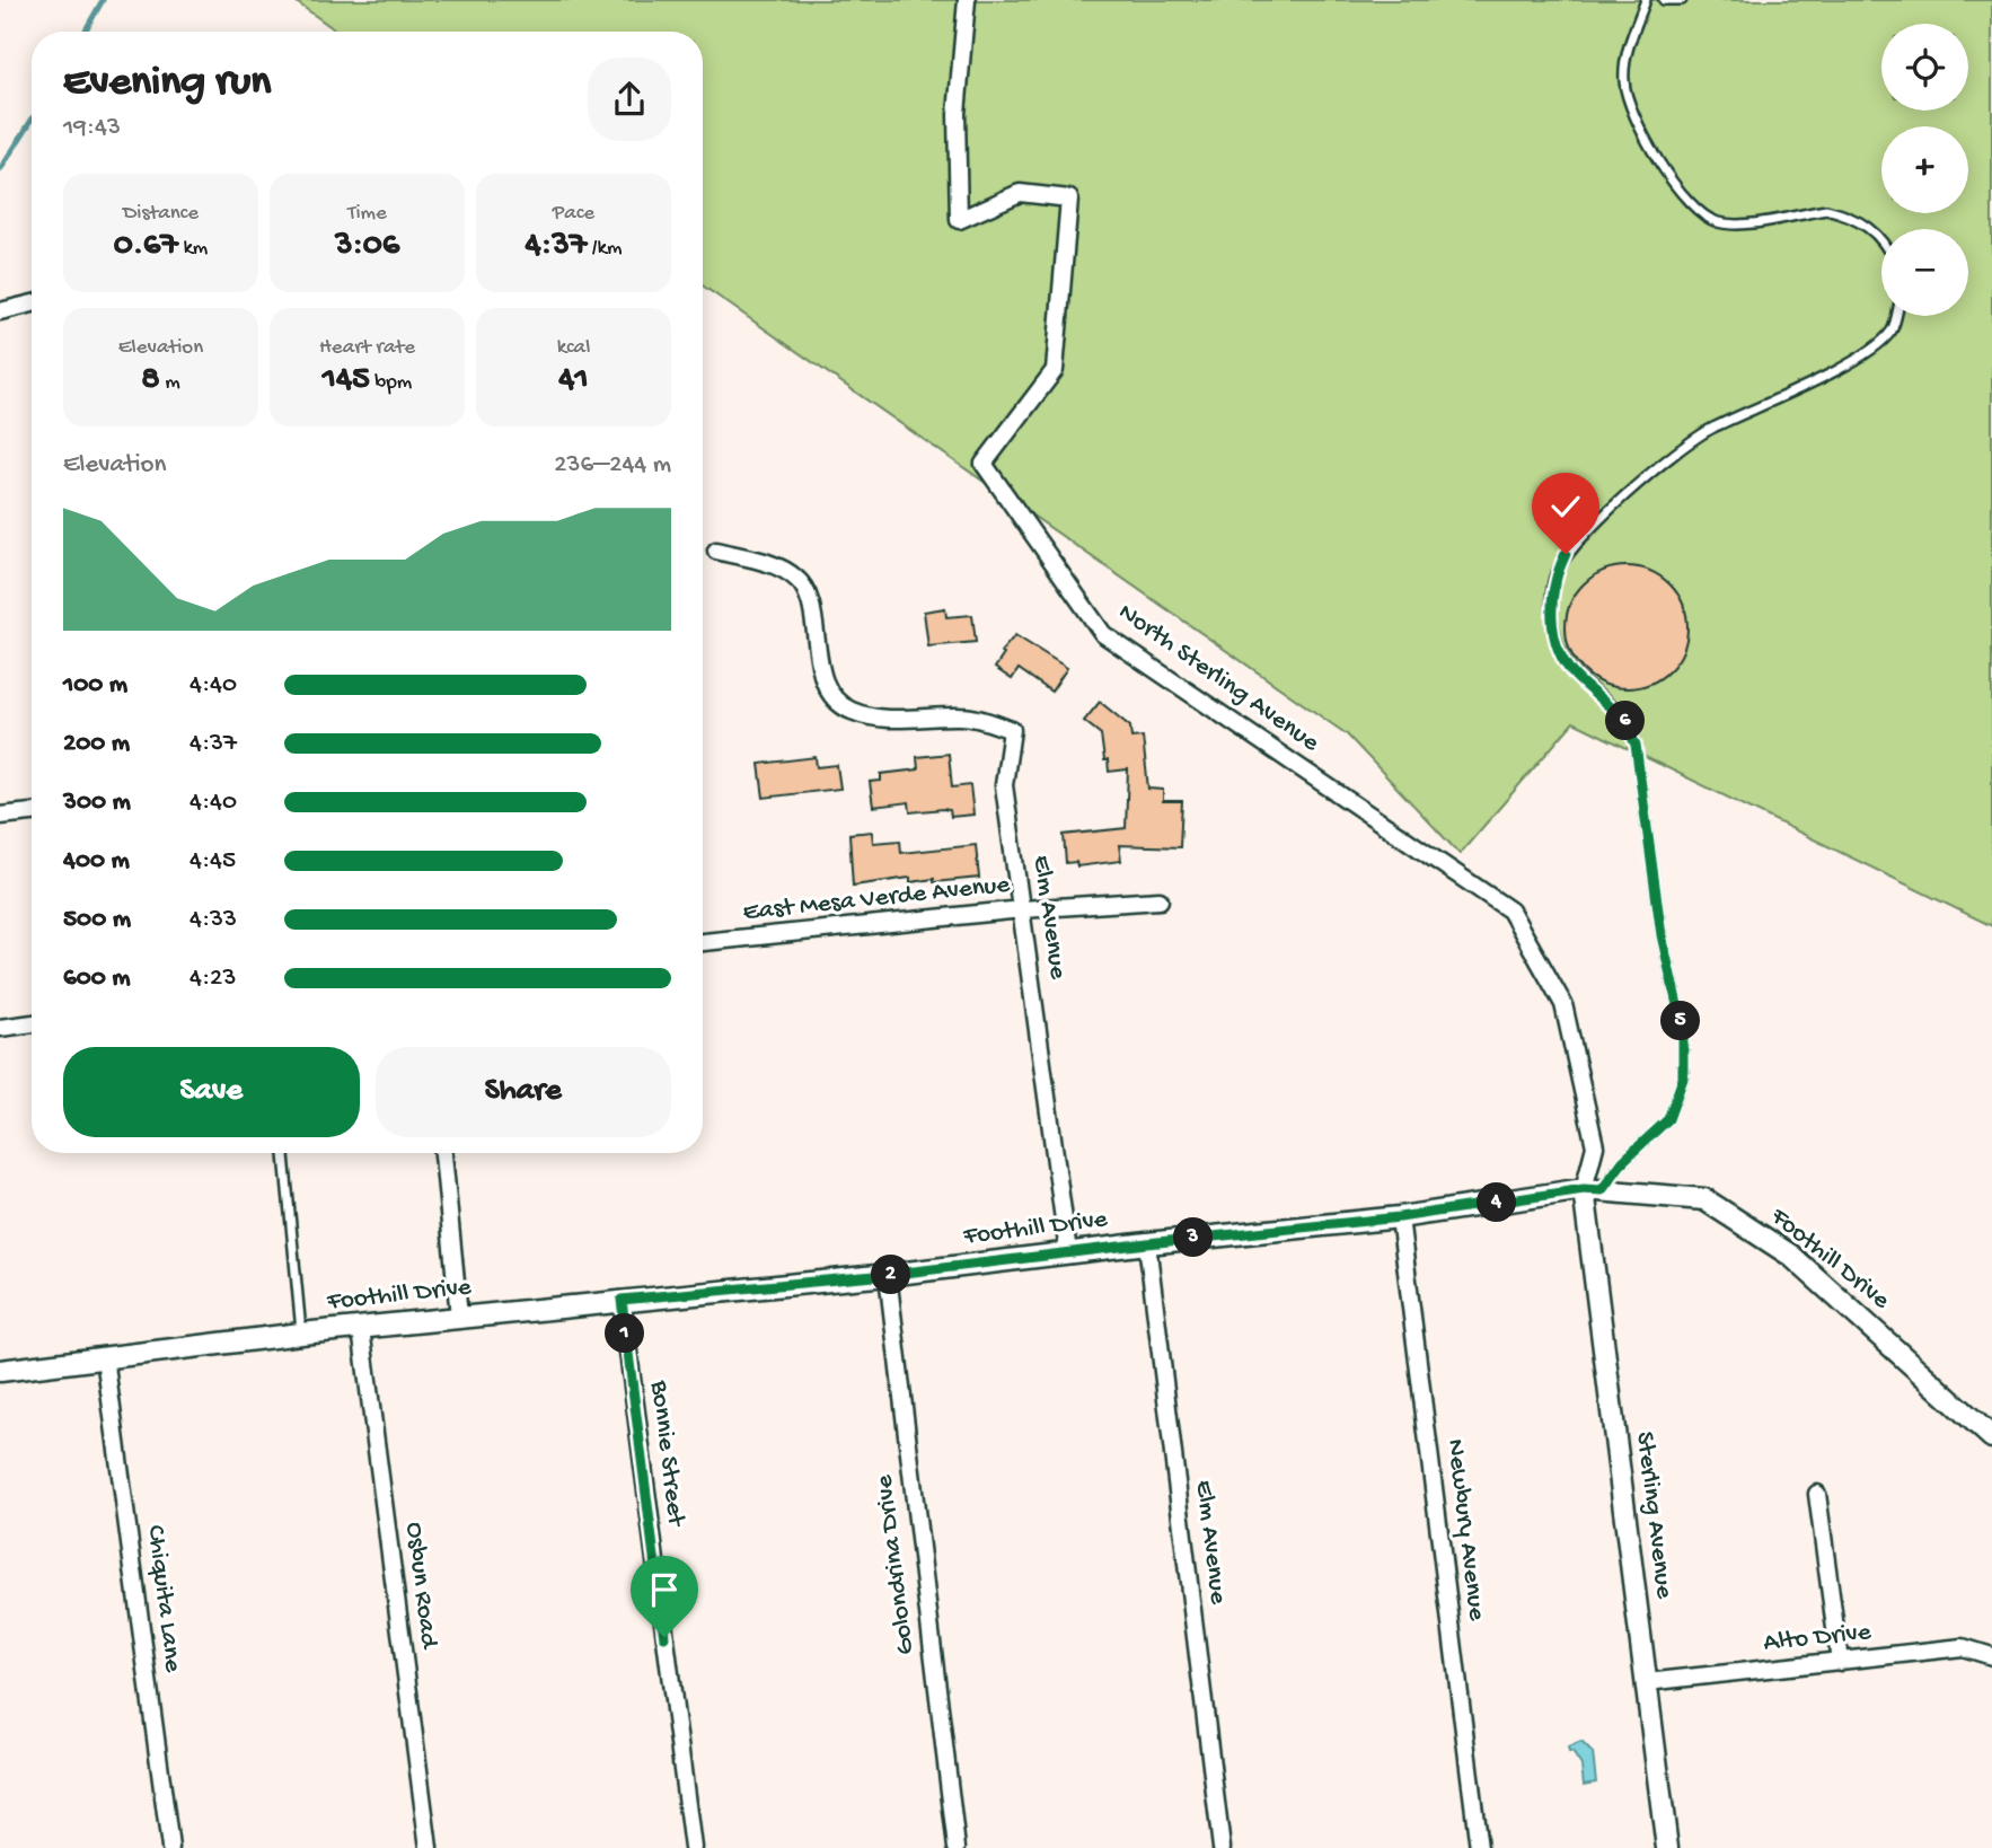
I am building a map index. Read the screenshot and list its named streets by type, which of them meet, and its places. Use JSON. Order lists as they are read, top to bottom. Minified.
{"streets":{"street":["North Sterling Avenue","East Mesa Verde Avenue","Elm Avenue","Foothill Drive","Bonnie Street","Sterling Avenue","Newbury Avenue","Golondrina Drive","Osbun Road","Chiquita Lane","Alto Drive"]},"crossings":[["North Sterling Avenue","Foothill Drive"],["North Sterling Avenue","Sterling Avenue"],["East Mesa Verde Avenue","Elm Avenue"],["Elm Avenue","Foothill Drive"],["Foothill Drive","Bonnie Street"],["Foothill Drive","Sterling Avenue"],["Foothill Drive","Newbury Avenue"],["Foothill Drive","Golondrina Drive"],["Foothill Drive","Osbun Road"],["Foothill Drive","Chiquita Lane"],["Sterling Avenue","Alto Drive"]],"page":{"map_buttons":["+","−"],"heading":["Evening run","19:43"],"stats":[["Distance","0.67 km"],["Time","3:06"],["Pace","4:37 /km"],["Elevation","8 m"],["Heart rate","145 bpm"],["kcal","41"]],"chart":["Elevation","236–244 m"],"list":[{"name":"100 m","note":"4:40"},{"name":"200 m","note":"4:37"},{"name":"300 m","note":"4:40"},{"name":"400 m","note":"4:45"},{"name":"500 m","note":"4:33"},{"name":"600 m","note":"4:23"}],"pins":["6","5","4","3","2","1"],"buttons":["Save","Share"]}}
